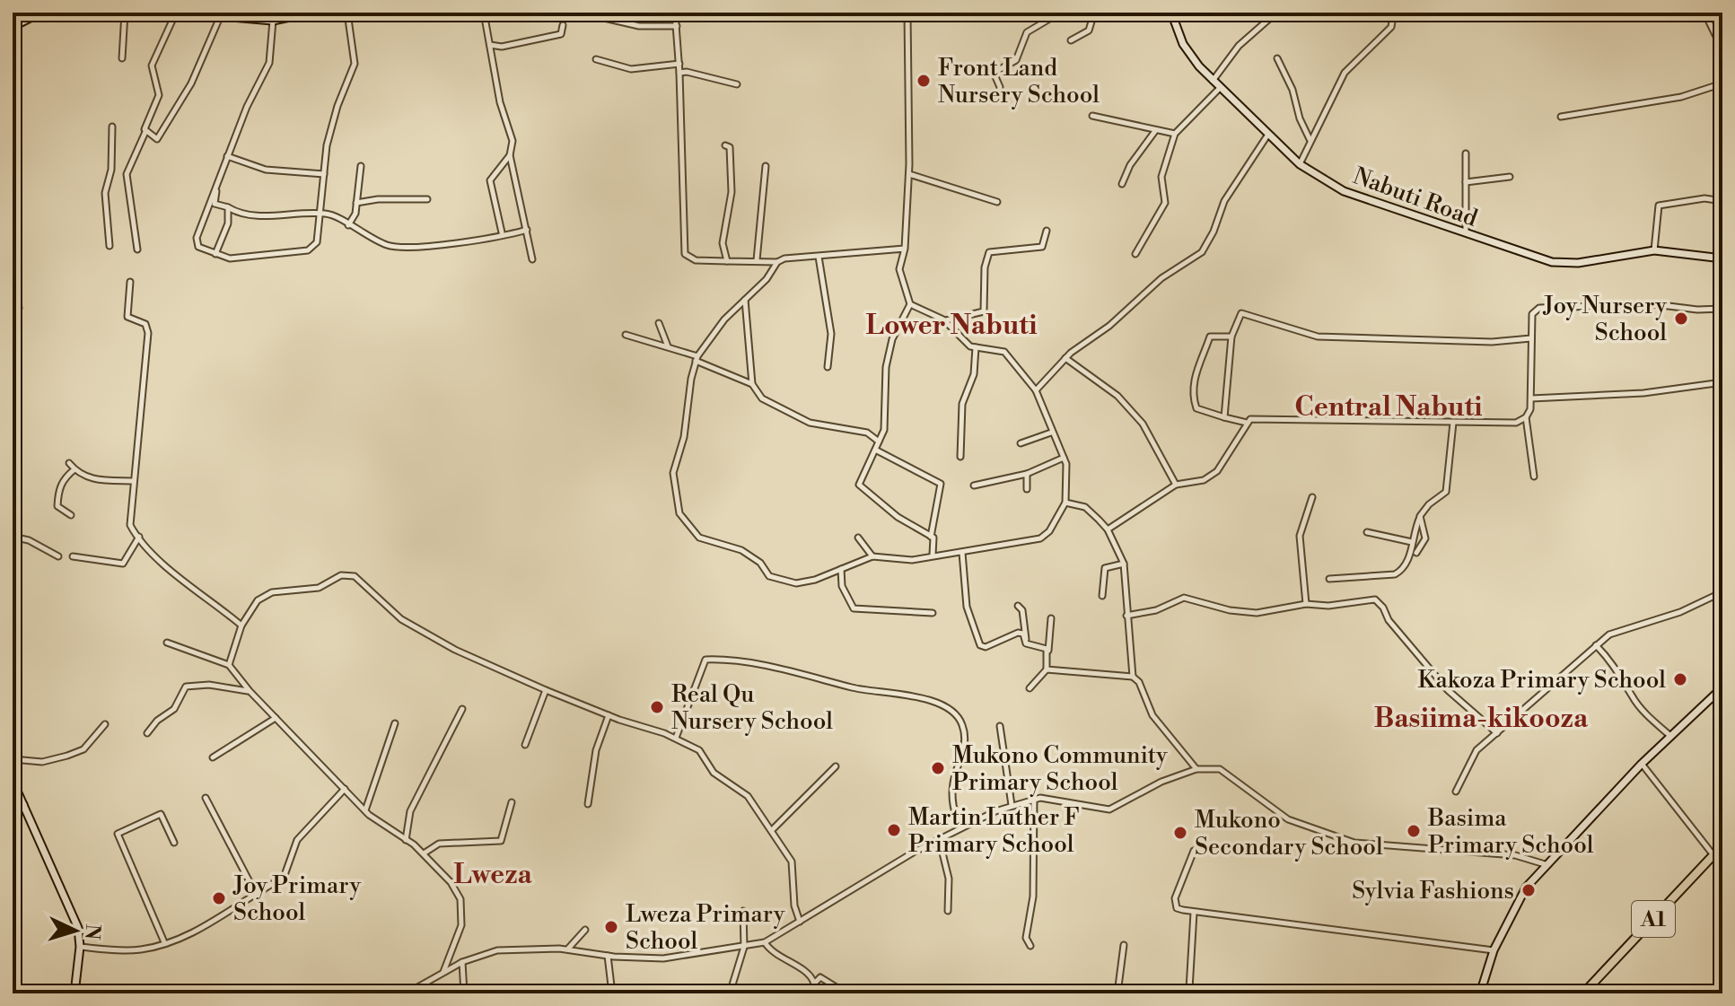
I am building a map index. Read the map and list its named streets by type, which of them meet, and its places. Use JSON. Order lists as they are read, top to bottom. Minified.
{"streets":{"highway":["A1"],"street":["Nabuti Road"]},"districts":["Lower Nabuti","Central Nabuti","Basiima-kikooza","Lweza"],"places":["Front Land Nursery School","Joy Nursery School","Kakoza Primary School","Real Qu Nursery School","Mukono Community Primary School","Martin Luther F Primary School","Basima Primary School","Mukono Secondary School","Sylvia Fashions","Joy Primary School","Lweza Primary School"],"north":"right"}
